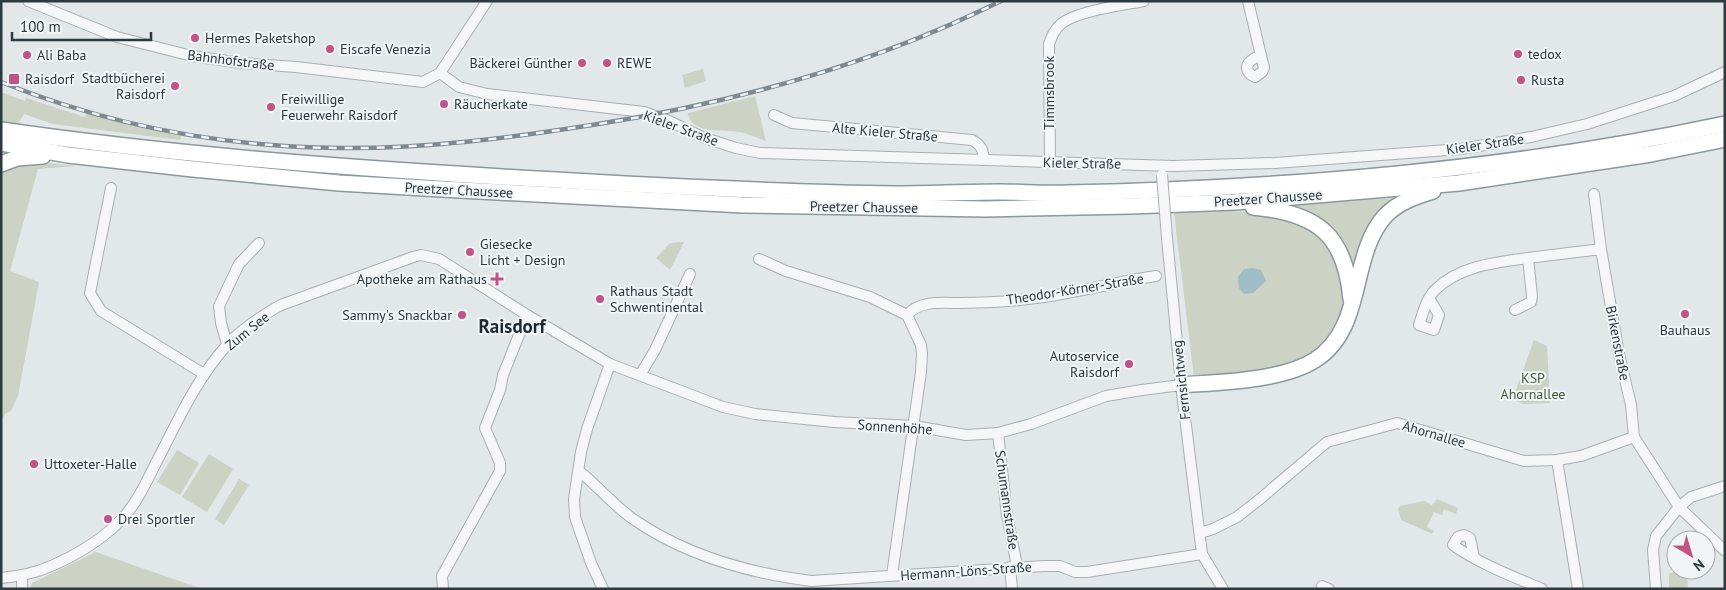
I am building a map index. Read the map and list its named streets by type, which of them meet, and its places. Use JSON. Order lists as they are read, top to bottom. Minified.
{"streets":{"highway":["Preetzer Chaussee"],"street":["Bahnhofstraße","Timmsbrook","Kieler Straße","Alte Kieler Straße","Theodor-Körner-Straße","Zum See","Birkenstraße","Fernsichtweg","Sonnenhöhe","Ahornallee","Schumannstraße","Hermann-Löns-Straße"]},"crossings":[["Bahnhofstraße","Kieler Straße"],["Timmsbrook","Kieler Straße"],["Kieler Straße","Alte Kieler Straße"],["Kieler Straße","Fernsichtweg"],["Zum See","Sonnenhöhe"],["Birkenstraße","Ahornallee"],["Fernsichtweg","Sonnenhöhe"],["Fernsichtweg","Ahornallee"],["Fernsichtweg","Hermann-Löns-Straße"],["Sonnenhöhe","Schumannstraße"],["Schumannstraße","Hermann-Löns-Straße"]],"districts":["Raisdorf"],"parks":["KSP Ahornallee"],"places":{"other":["Hermes Paketshop","Eiscafe Venezia","tedox","Ali Baba","Bäckerei Günther","REWE","Rusta","Stadtbücherei Raisdorf","Räucherkate","Freiwillige Feuerwehr Raisdorf","Giesecke Licht + Design","Rathaus Stadt Schwentinental","Bauhaus","Sammy's Snackbar","Autoservice Raisdorf","Uttoxeter-Halle","Drei Sportler"],"transit":["Raisdorf"],"health":["Apotheke am Rathaus"]},"scale_bar":"100 m","north":"bottom right"}
